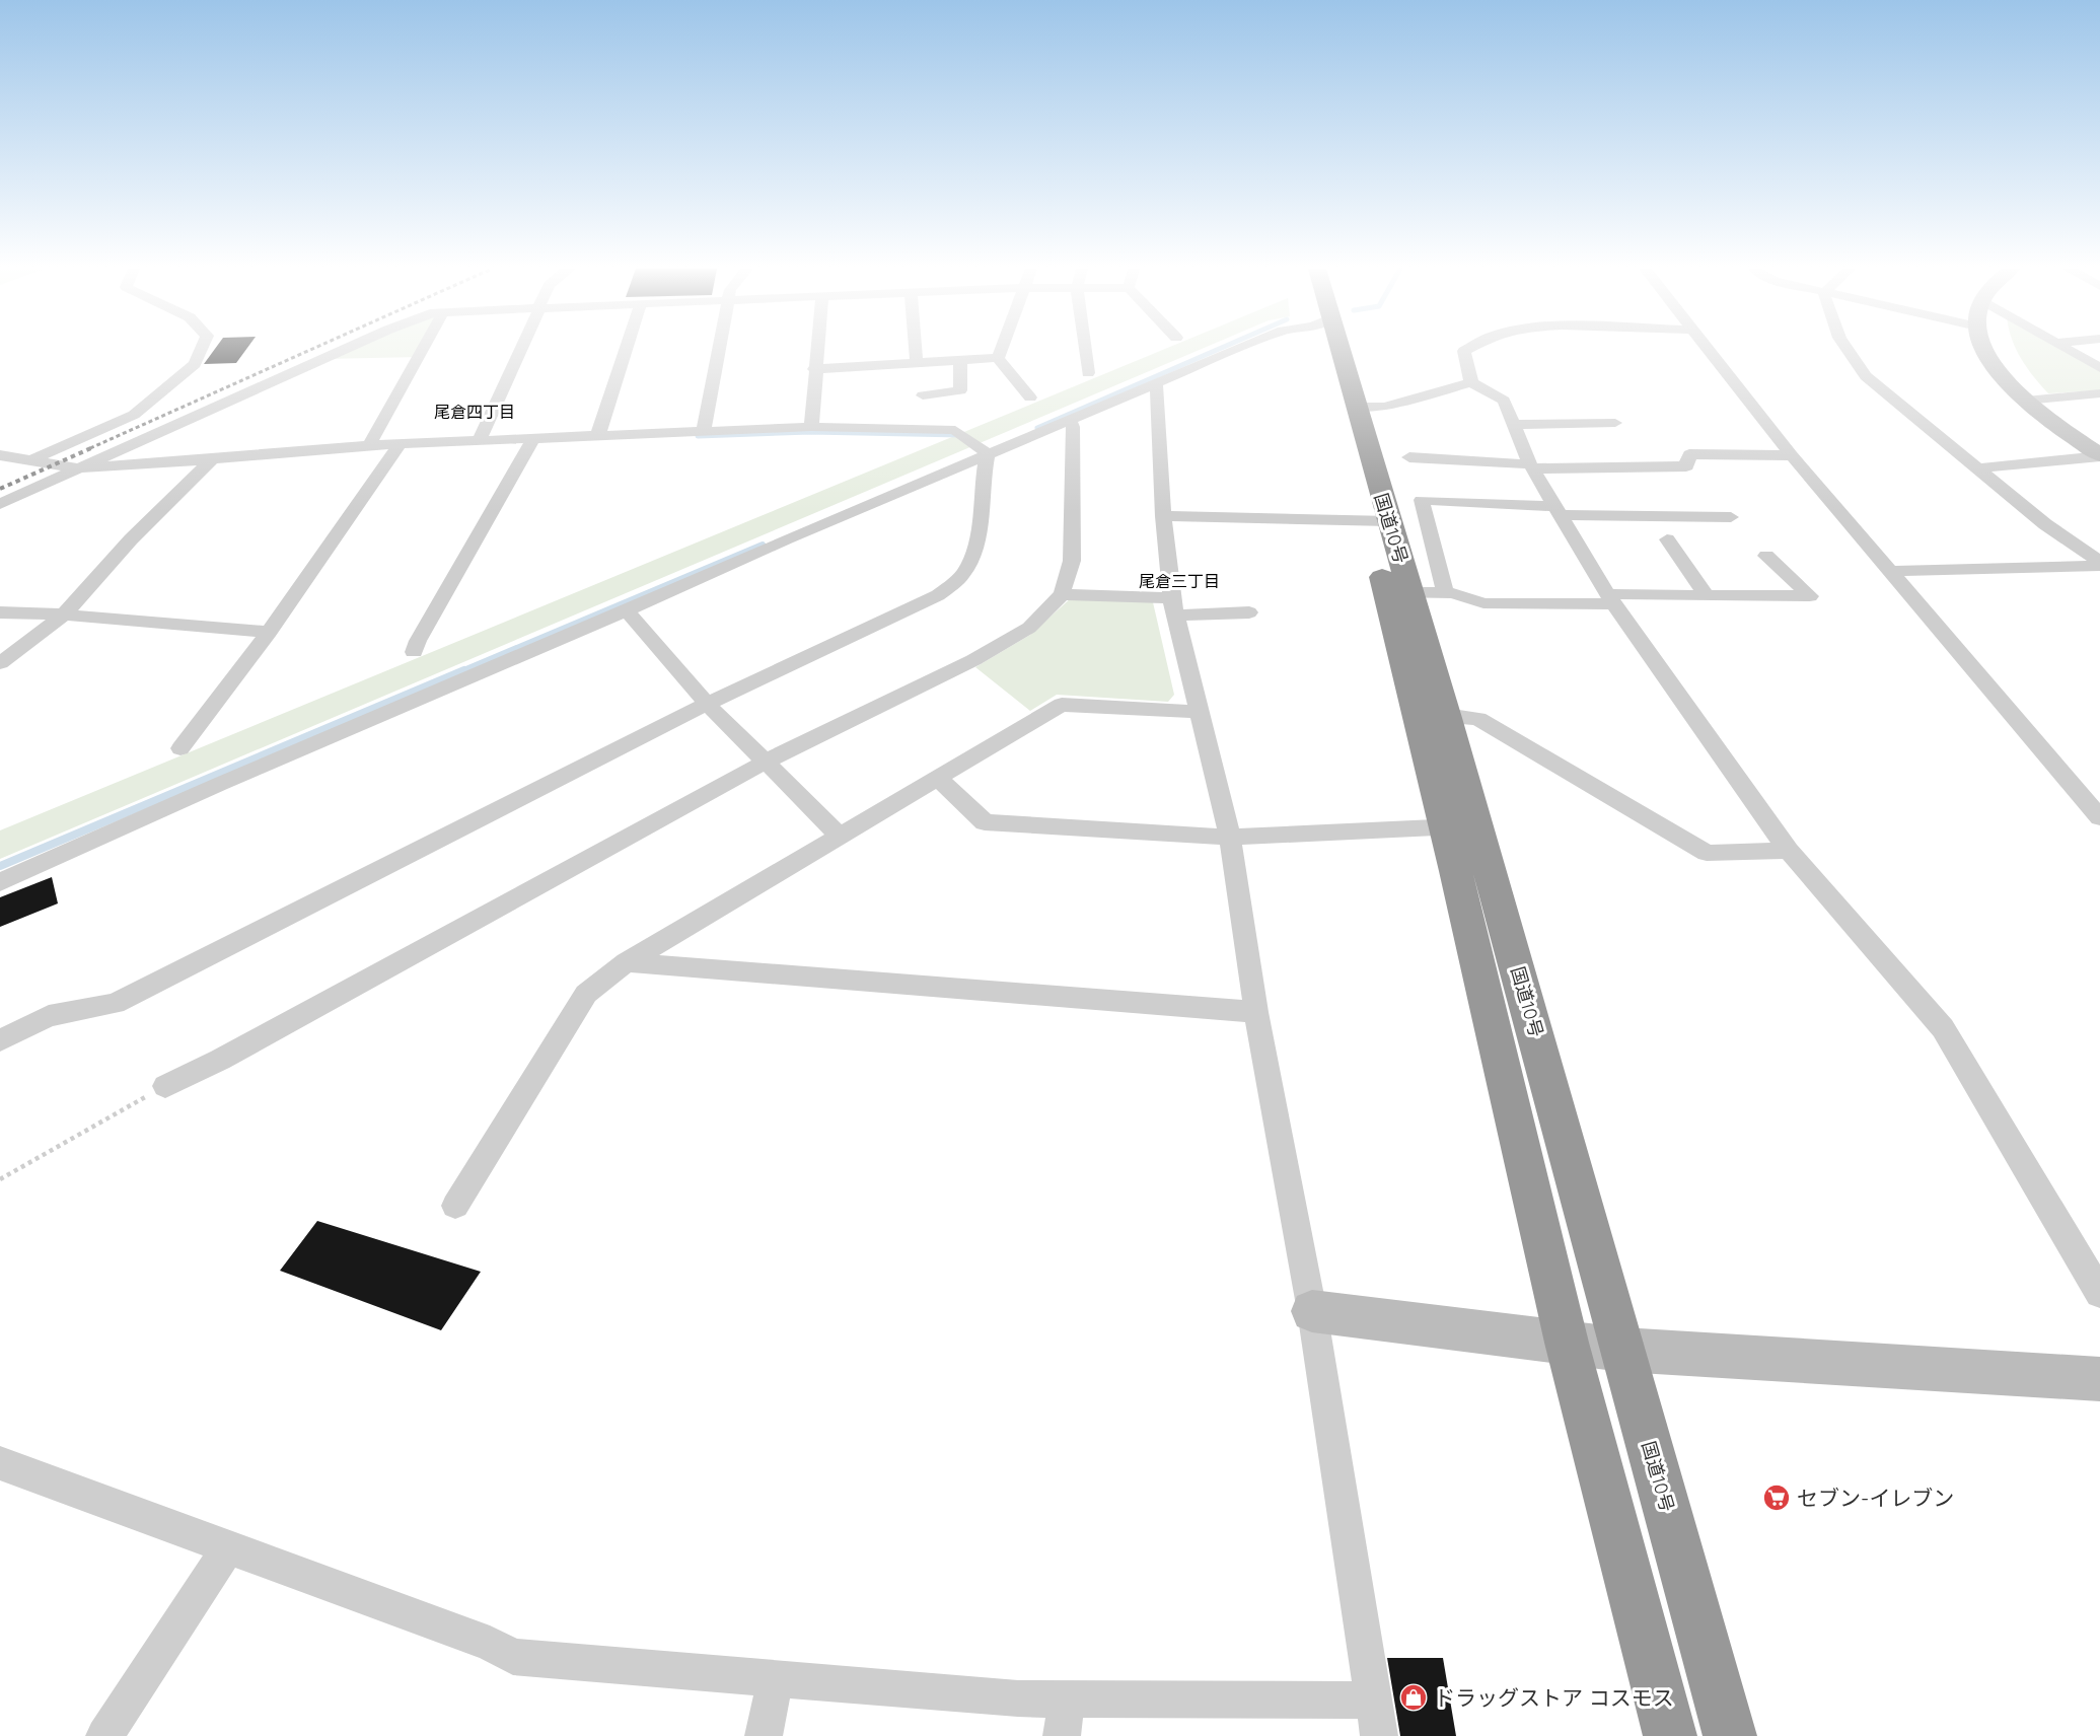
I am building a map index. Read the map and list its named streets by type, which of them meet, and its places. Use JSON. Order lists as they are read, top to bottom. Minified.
{"streets":{"highway":["国道10号"]},"districts":["尾倉四丁目","尾倉三丁目"],"places":{"supermarket":["セブン-イレブン"],"shop":["ドラッグストア コスモス"]}}
